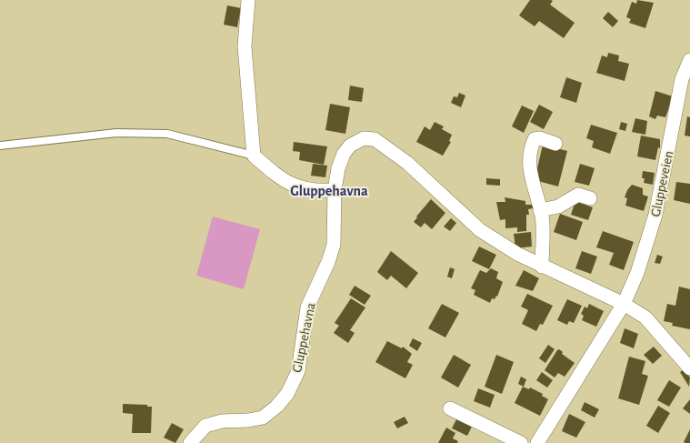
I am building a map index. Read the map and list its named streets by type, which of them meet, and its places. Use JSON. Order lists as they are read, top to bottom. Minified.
{"streets":{"street":["Gluppeveien","Gluppehavna"]},"crossings":[["Gluppeveien","Gluppehavna"]],"districts":["Gluppehavna"]}
